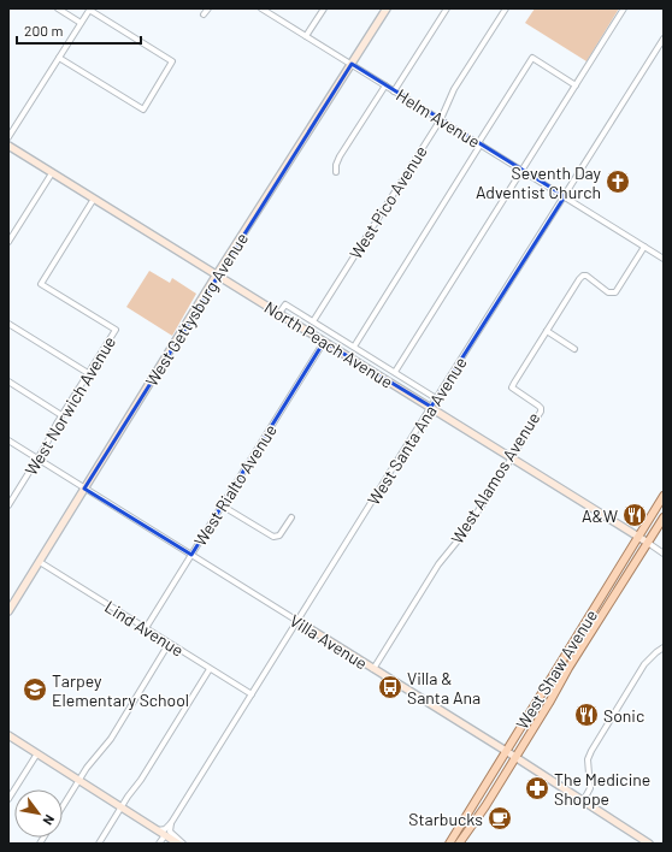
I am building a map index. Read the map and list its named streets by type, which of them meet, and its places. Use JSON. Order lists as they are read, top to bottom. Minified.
{"streets":{"main road":["West Shaw Avenue"],"street":["Helm Avenue","West Pico Avenue","West Gettysburg Avenue","North Peach Avenue","West Norwich Avenue","West Santa Ana Avenue","West Alamos Avenue","West Rialto Avenue","Lind Avenue","Villa Avenue"]},"crossings":[["Helm Avenue","West Pico Avenue"],["Helm Avenue","West Gettysburg Avenue"],["Helm Avenue","West Santa Ana Avenue"],["Helm Avenue","West Alamos Avenue"],["West Gettysburg Avenue","North Peach Avenue"],["West Gettysburg Avenue","Lind Avenue"],["West Gettysburg Avenue","Villa Avenue"],["North Peach Avenue","West Norwich Avenue"],["North Peach Avenue","West Santa Ana Avenue"],["North Peach Avenue","West Alamos Avenue"],["North Peach Avenue","West Rialto Avenue"],["North Peach Avenue","West Shaw Avenue"],["West Norwich Avenue","Villa Avenue"],["West Santa Ana Avenue","Lind Avenue"],["West Santa Ana Avenue","Villa Avenue"],["West Alamos Avenue","Villa Avenue"],["West Rialto Avenue","Lind Avenue"],["West Rialto Avenue","Villa Avenue"],["Villa Avenue","West Shaw Avenue"]],"places":{"church":["Seventh Day Adventist Church"],"restaurant":["A&W","Sonic"],"bus stop":["Villa & Santa Ana"],"school or university":["Tarpey Elementary School"],"pharmacy":["The Medicine Shoppe"],"cafe":["Starbucks"]},"scale_bar":"200 m","north":"bottom right"}
